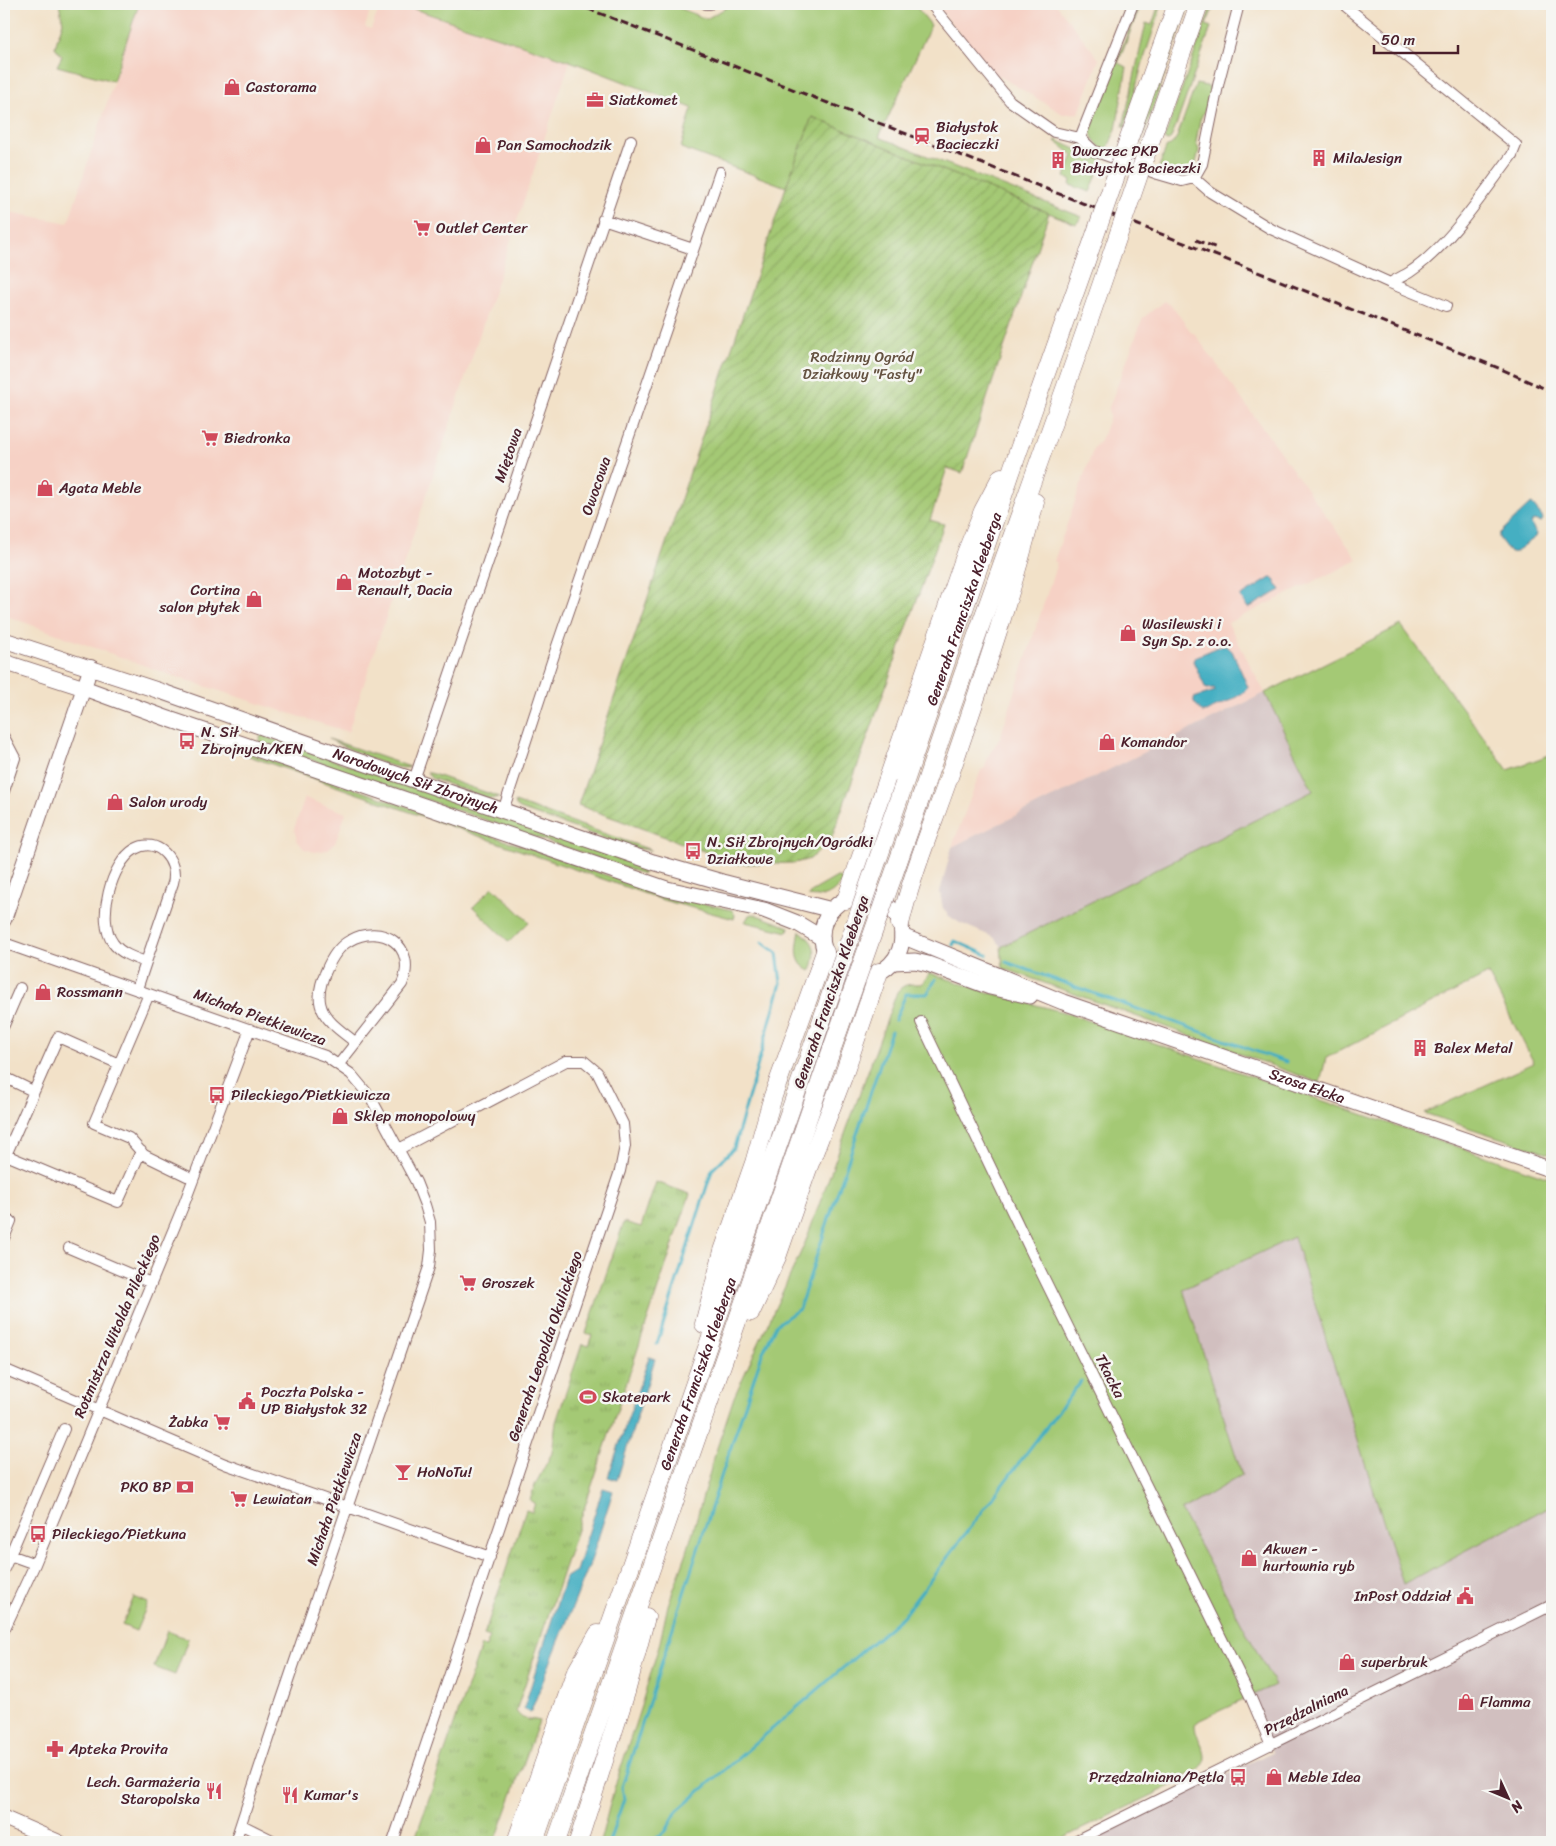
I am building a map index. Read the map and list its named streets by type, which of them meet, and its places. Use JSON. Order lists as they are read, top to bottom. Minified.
{"streets":{"highway":["Generała Franciszka Kleeberga"],"main road":["Narodowych Sił Zbrojnych","Szosa Ełcka"],"street":["Miętowa","Owocowa","Michała Pietkiewicza","Rotmistrza Witolda Pileckiego","Generała Leopolda Okulickiego","Tkacka","Przędzalniana"]},"crossings":[["Miętowa","Narodowych Sił Zbrojnych"],["Owocowa","Narodowych Sił Zbrojnych"],["Narodowych Sił Zbrojnych","Szosa Ełcka"],["Michała Pietkiewicza","Rotmistrza Witolda Pileckiego"],["Michała Pietkiewicza","Generała Leopolda Okulickiego"],["Tkacka","Przędzalniana"]],"parks":["Rodzinny Ogród Działkowy \"Fasty\""],"places":{"shop":["Castorama","Pan Samochodzik","Agata Meble","Motozbyt - Renault, Dacia","Cortina salon płytek","Wasilewski i Syn Sp. z o.o.","Komandor","Salon urody","Rossmann","Sklep monopolowy","Akwen - hurtownia ryb","superbruk","Flamma","Meble Idea"],"office":["Siatkomet"],"station":["Białystok Bacieczki"],"building":["MilaJesign","Dworzec PKP Białystok Bacieczki","Balex Metal"],"supermarket":["Outlet Center","Biedronka","Groszek","Żabka","Lewiatan"],"bus stop":["N. Sił Zbrojnych/KEN","N. Sił Zbrojnych/Ogródki Działkowe","Pileckiego/Pietkiewicza","Pileckiego/Pietkuna","Przędzalniana/Pętla"],"sports":["Skatepark"],"public building":["Poczta Polska - UP Białystok 32","InPost Oddział"],"bar":["HoNoTu!"],"bank":["PKO BP"],"pharmacy":["Apteka Provita"],"restaurant":["Lech. Garmażeria Staropolska","Kumar's"]},"scale_bar":"50 m","north":"bottom right"}
